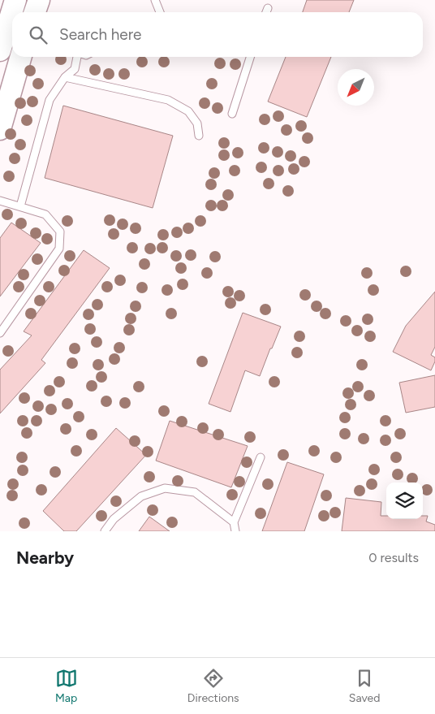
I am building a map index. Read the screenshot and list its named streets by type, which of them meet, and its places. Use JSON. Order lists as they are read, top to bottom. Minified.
{"north":"bottom left","page":{"search":"Search here","heading":["Nearby","0 results"],"nav":["Map","Directions","Saved"]}}
